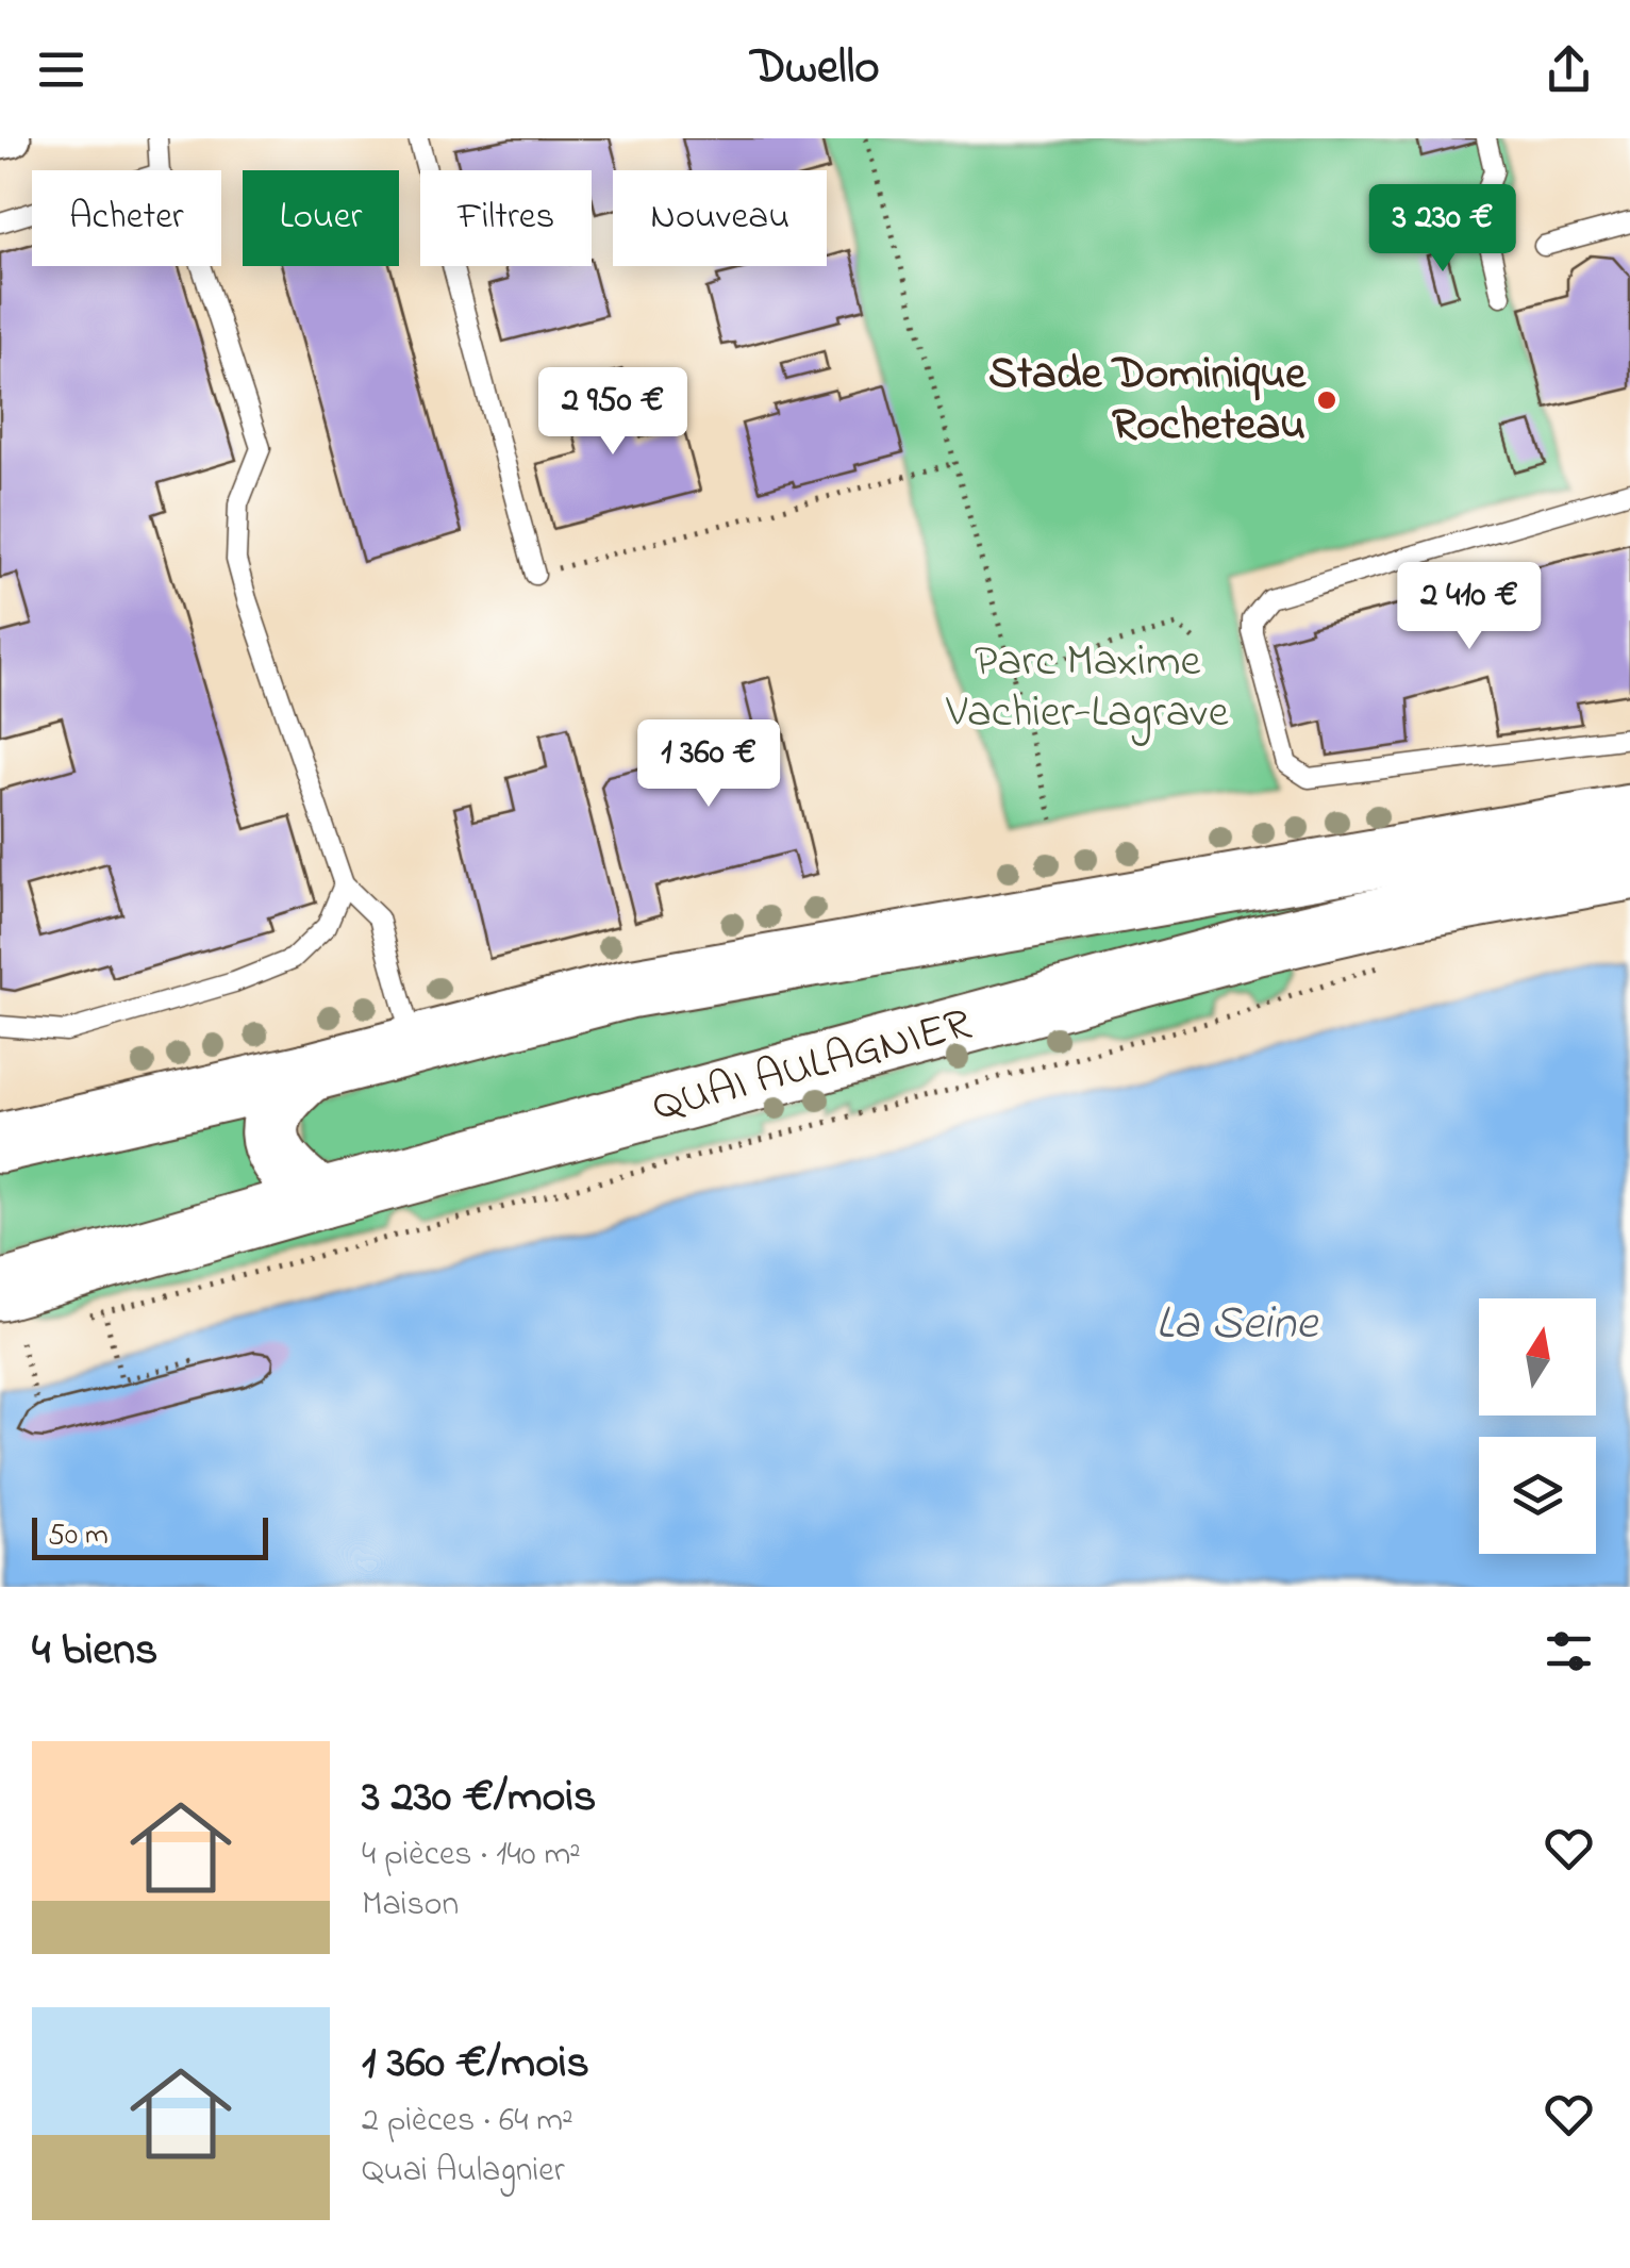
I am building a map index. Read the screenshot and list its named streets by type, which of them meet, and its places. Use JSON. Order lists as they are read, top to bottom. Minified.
{"streets":{"main road":["QUAI AULAGNIER"]},"water":["La Seine"],"parks":["Parc Maxime Vachier-Lagrave"],"places":["Stade Dominique Rocheteau"],"scale_bar":"50 m","north":"top","page":{"header":"Dwello","chip":["Acheter","Louer","Filtres","Nouveau"],"price":["3 230 €","2 950 €","2 410 €","1 360 €"],"scale":"50 m","heading":"4 biens","list":[{"name":"3 230 €/mois","note":"4 pièces · 140 m² · Maison"},{"name":"1 360 €/mois","note":"2 pièces · 64 m² · Quai Aulagnier"}]}}
